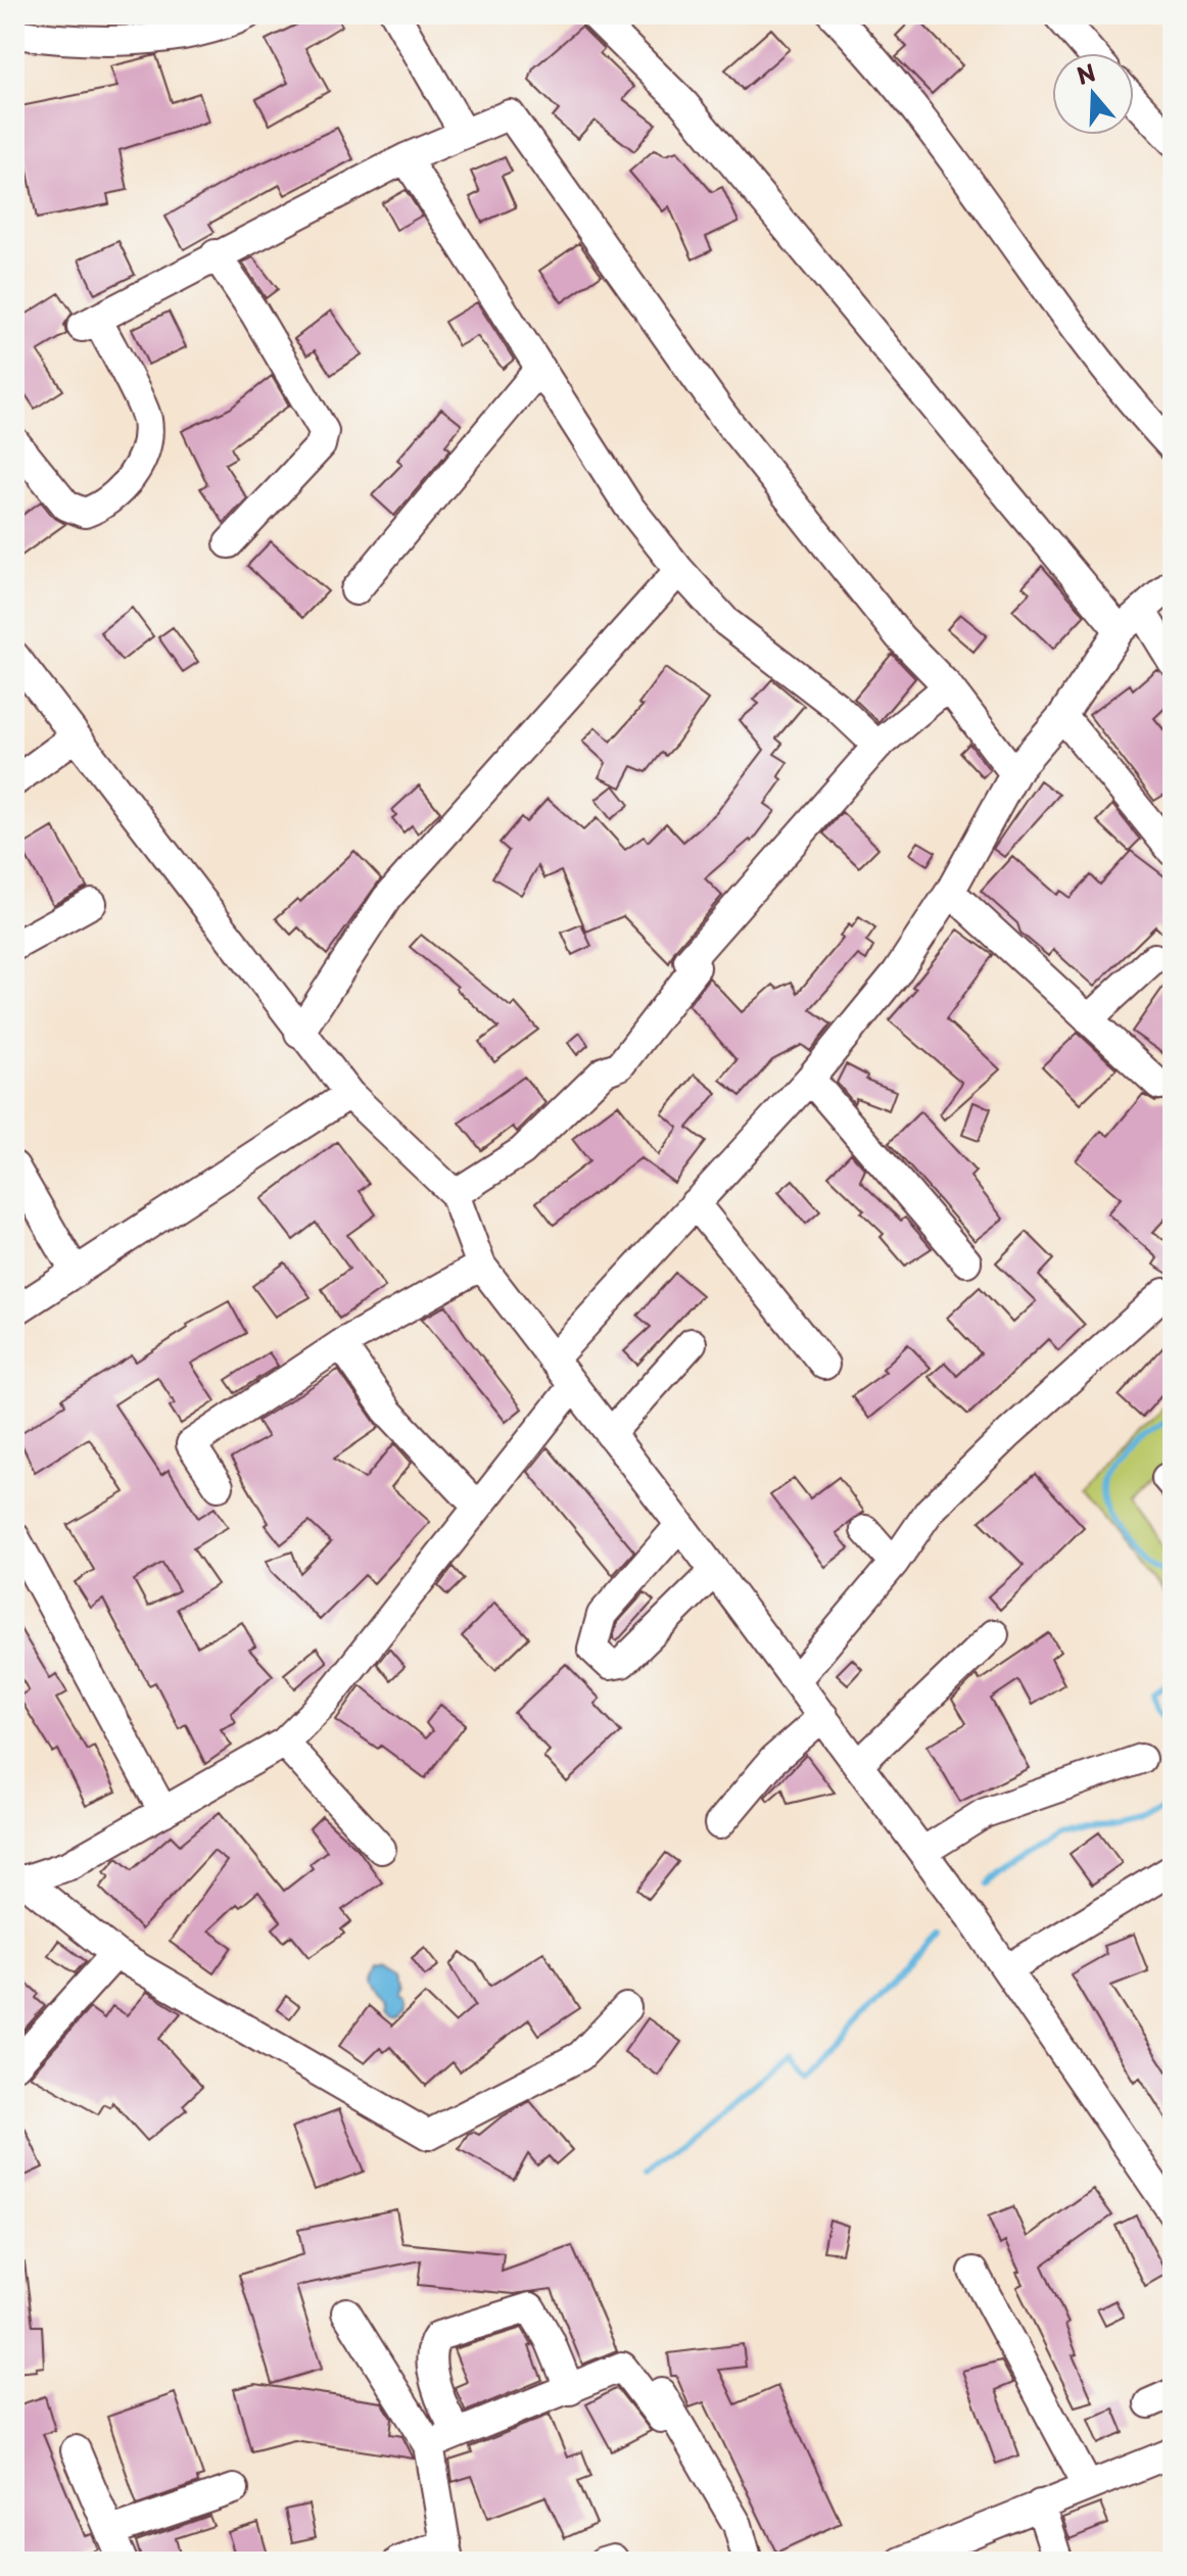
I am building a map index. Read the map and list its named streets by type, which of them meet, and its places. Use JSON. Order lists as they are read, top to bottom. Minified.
{"north":"top"}
